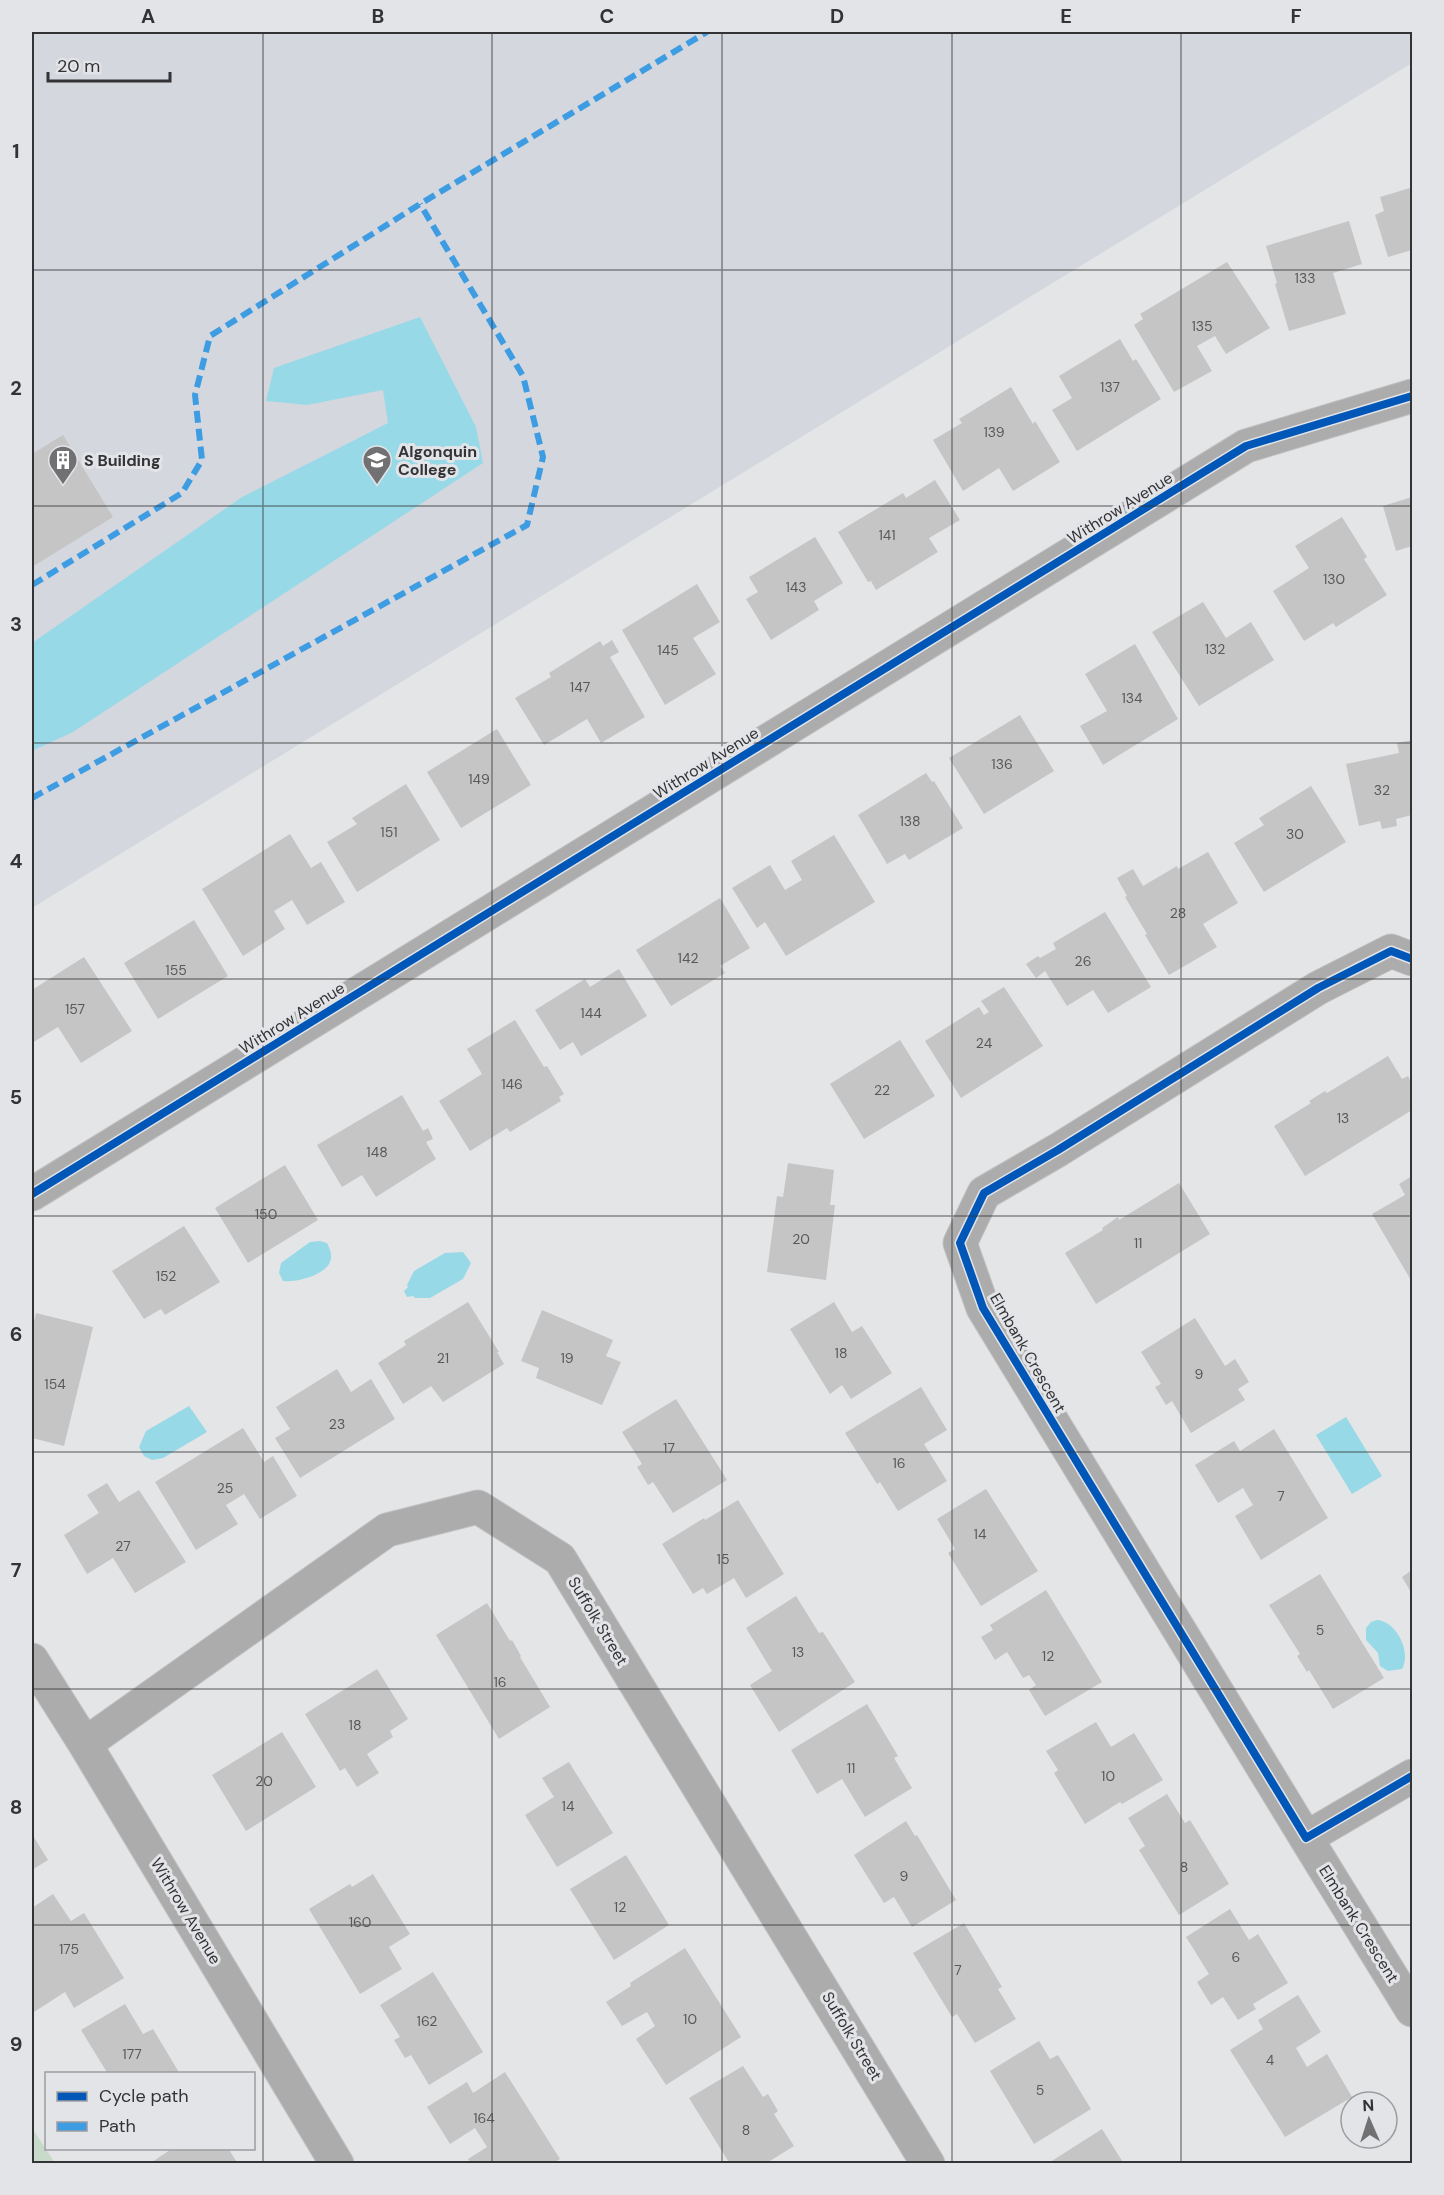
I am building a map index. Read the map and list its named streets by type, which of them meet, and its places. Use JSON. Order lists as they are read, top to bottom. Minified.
{"streets":{"street":["Withrow Avenue","Elmbank Crescent","Suffolk Street"]},"crossings":[["Withrow Avenue","Suffolk Street"]],"places":{"building":["S Building"],"school or university":["Algonquin College"]},"house_numbers":["133","135","137","139","141","130","143","132","145","147","134","136","149","32","138","151","30","28","142","26","155","157","144","24","146","22","13","148","150","20","11","152","18","21","19","9","154","23","17","16","25","7","14","27","15","5","13","12","16","18","11","10","20","14","8","9","12","160","175","6","7","10","162","177","4","5","164","8"],"legend":["Cycle path","Path"],"scale_bar":"20 m","north":"top","grid":{"columns":["A","B","C","D","E","F"],"rows":["1","2","3","4","5","6","7","8","9"]}}
